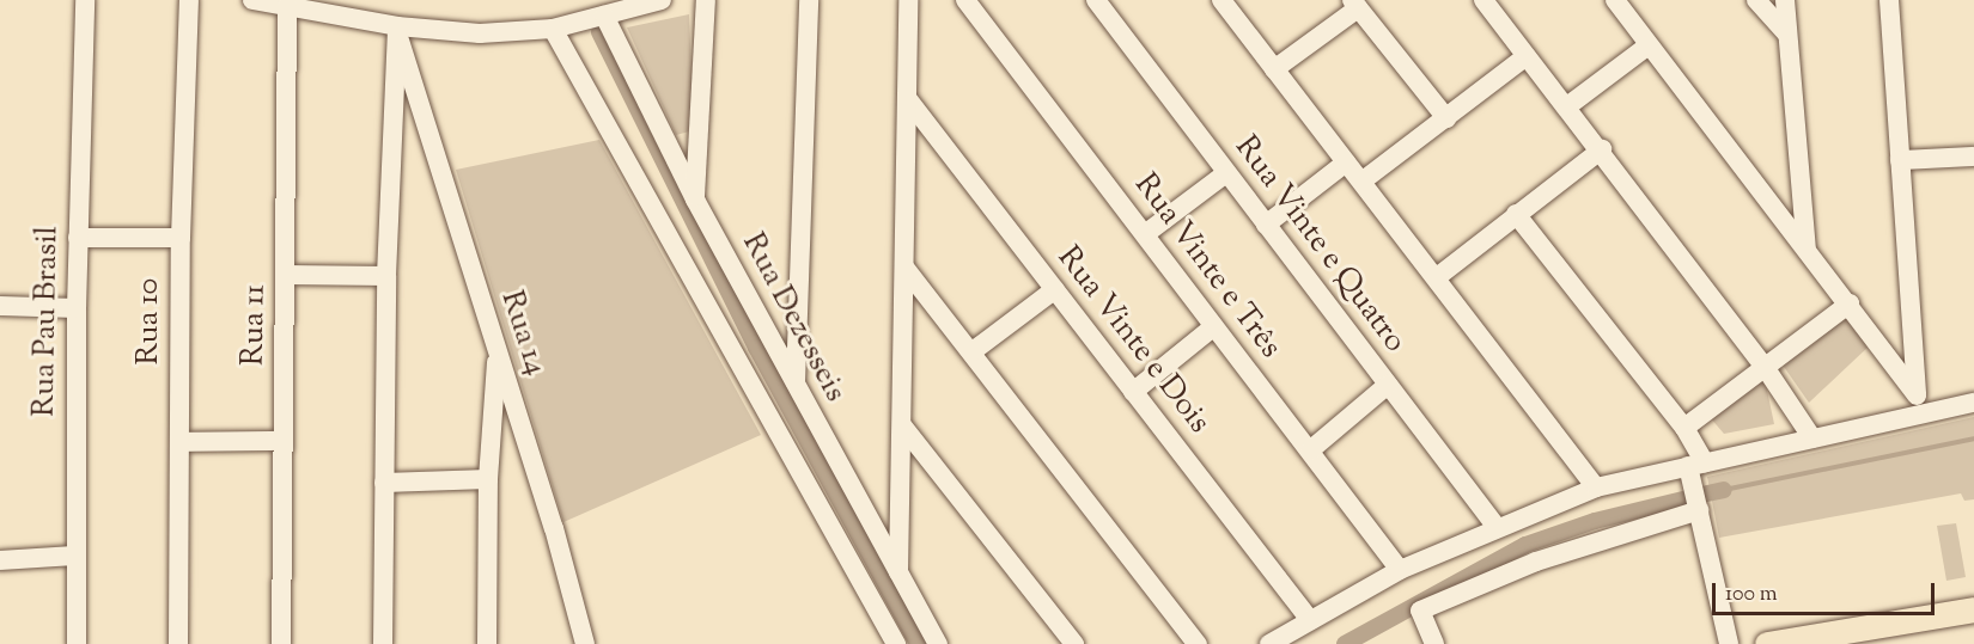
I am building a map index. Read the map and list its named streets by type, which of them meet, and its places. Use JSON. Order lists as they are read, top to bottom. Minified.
{"streets":{"street":["Rua Vinte e Quatro","Rua Vinte e Três","Rua Dezesseis","Rua Pau Brasil","Rua 10","Rua 11","Rua 14","Rua Vinte e Dois"]},"scale_bar":"100 m"}
